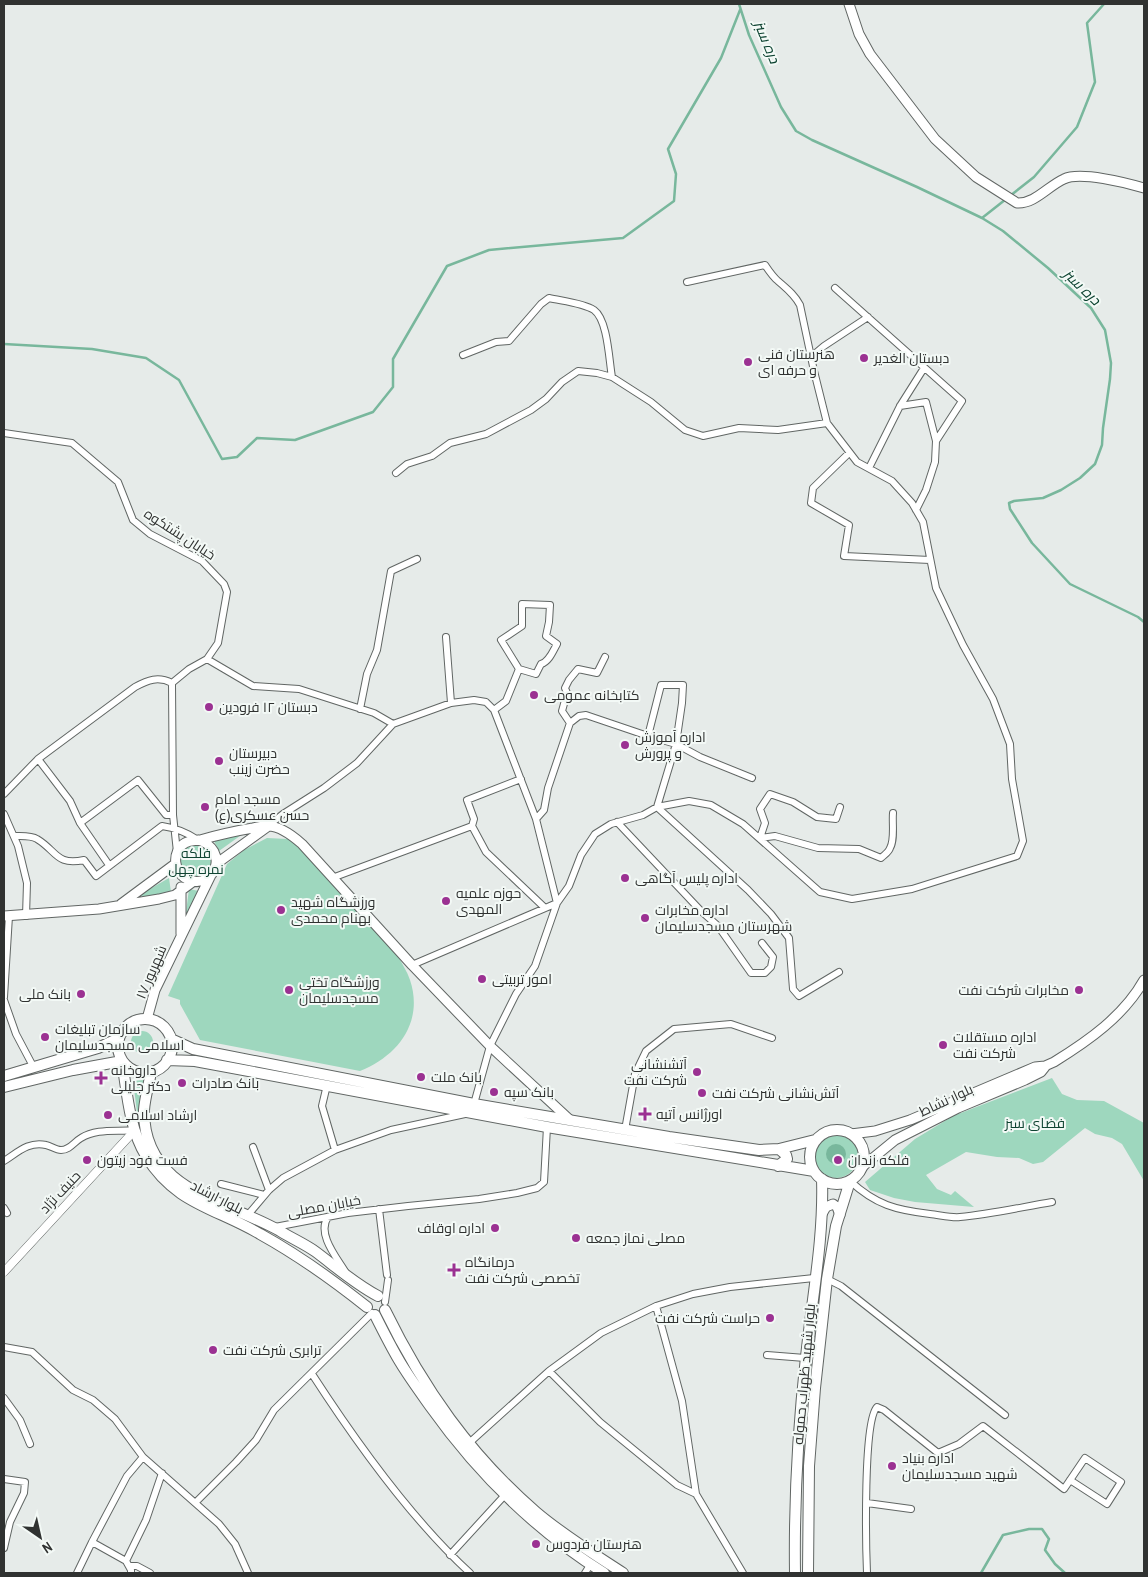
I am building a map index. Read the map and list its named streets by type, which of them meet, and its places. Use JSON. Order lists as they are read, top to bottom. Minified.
{"streets":{"main road":["۱۷ شهریور","بلوار نشاط","بلوار ارشاد","بلوار شهید ظهراب حموله"],"street":["خیابان پشتکوه","حنیف نژاد","خیابان مصلی"]},"crossings":[["۱۷ شهریور","بلوار ارشاد"],["بلوار نشاط","بلوار شهید ظهراب حموله"],["حنیف نژاد","بلوار ارشاد"],["بلوار ارشاد","خیابان مصلی"]],"water":["دره سبز"],"parks":["فلکه نمره چهل","فضای سبز"],"places":{"other":["دبستان الغدیر","هنرستان فنی و حرفه ای","کتابخانه عمومی","دبستان ۱۲ فرودین","اداره آموزش و پرورش","دبیرستان حضرت زینب","مسجد امام حسن عسکری(ع)","اداره پلیس آگاهی","حوزه علمیه المهدی","ورزشگاه شهید بهنام محمدی","اداره مخابرات شهرستان مسجدسلیمان","امور تربیتی","ورزشگاه تختی مسجدسلیمان","مخابرات شرکت نفت","بانک ملی","سازمان تبلیغات اسلامی مسجدسلیمان","اداره مستقلات شرکت نفت","آتشنشانی شرکت نفت","بانک ملت","بانک صادرات","بانک سپه","آتش‌نشانی شرکت نفت","ارشاد اسلامی","فست فود زیتون","فلکه زندان","اداره اوقاف","مصلی نماز جمعه","حراست شرکت نفت","ترابری شرکت نفت","اداره بنیاد شهید مسجدسلیمان","هنرستان فردوس"],"health":["داروخانه دکتر جلیلی","اورژانس آتیه","درمانگاه تخصصی شرکت نفت"]},"north":"bottom right"}
